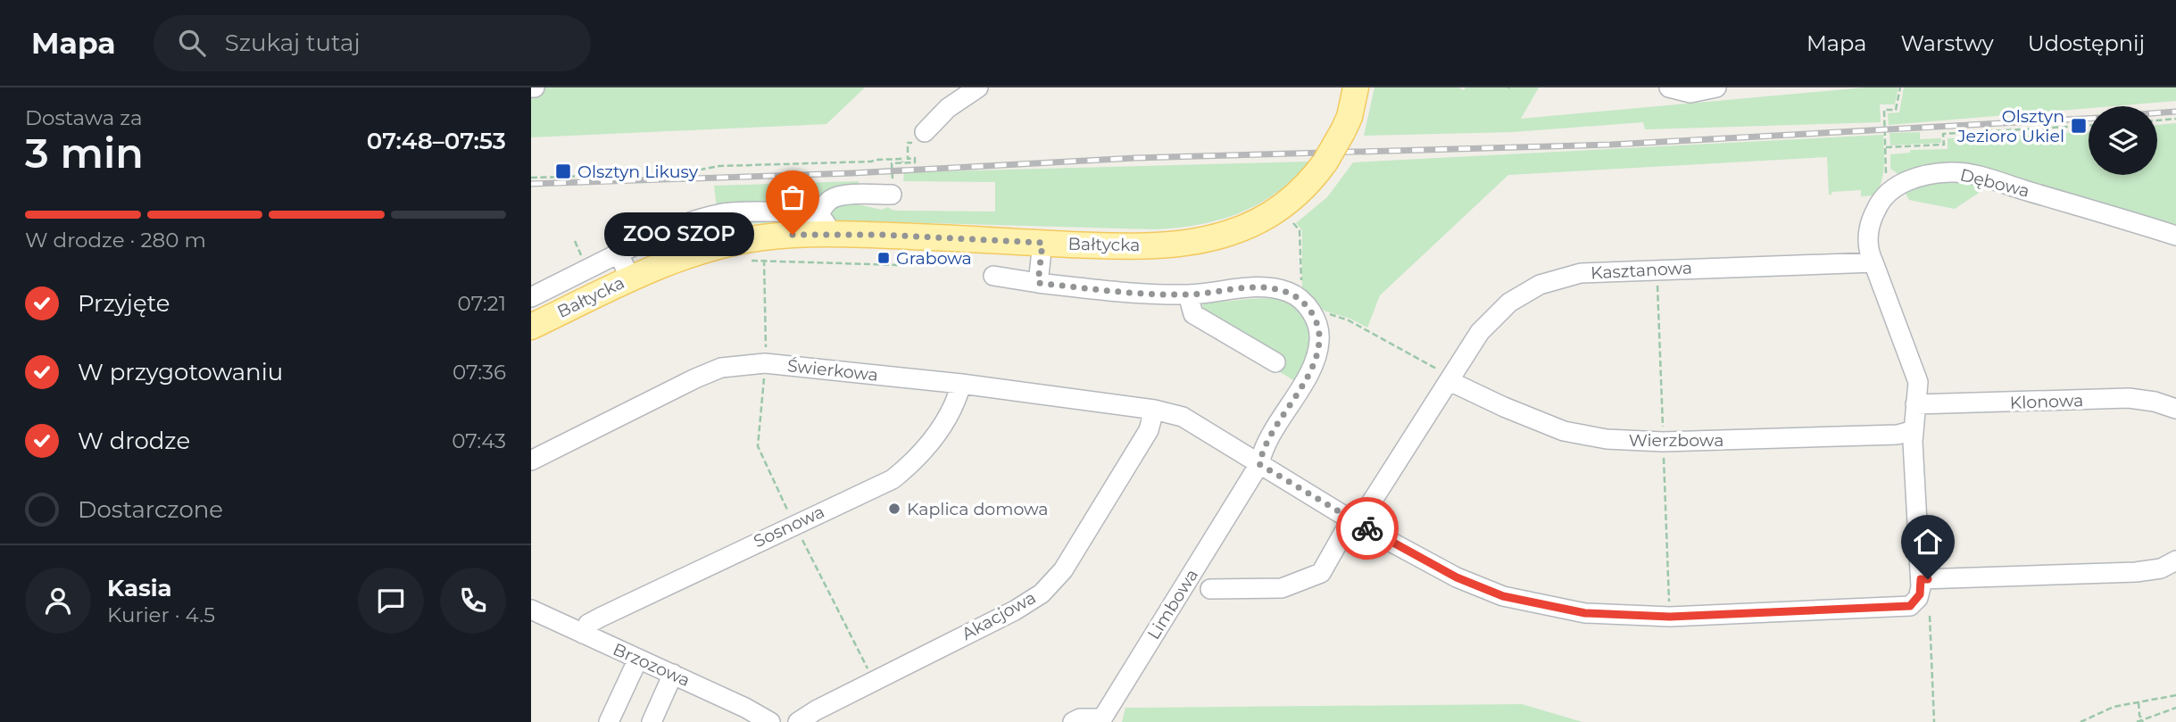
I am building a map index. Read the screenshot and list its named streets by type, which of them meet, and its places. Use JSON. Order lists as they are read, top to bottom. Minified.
{"streets":{"main road":["Bałtycka"],"street":["Dębowa","Kasztanowa","Świerkowa","Klonowa","Wierzbowa","Sosnowa","Limbowa","Akacjowa","Brzozowa"]},"crossings":[["Dębowa","Kasztanowa"],["Kasztanowa","Wierzbowa"],["Świerkowa","Sosnowa"],["Świerkowa","Akacjowa"],["Sosnowa","Brzozowa"]],"places":{"transit":["Olsztyn Jezioro Ukiel","Olsztyn Likusy","Grabowa"],"other":["ZOO SZOP","Kaplica domowa"]},"page":{"header":"Mapa","search":"Szukaj tutaj","nav":["Mapa","Warstwy","Udostępnij"],"heading":["3 min","Dostawa za","07:48–07:53"],"panel":["Kasia","Kurier · 4.5"],"bar":"W drodze · 280 m","bubble":"ZOO SZOP","list":[["Przyjęte","07:21"],["W przygotowaniu","07:36"],["W drodze","07:43"],"Dostarczone"]}}
